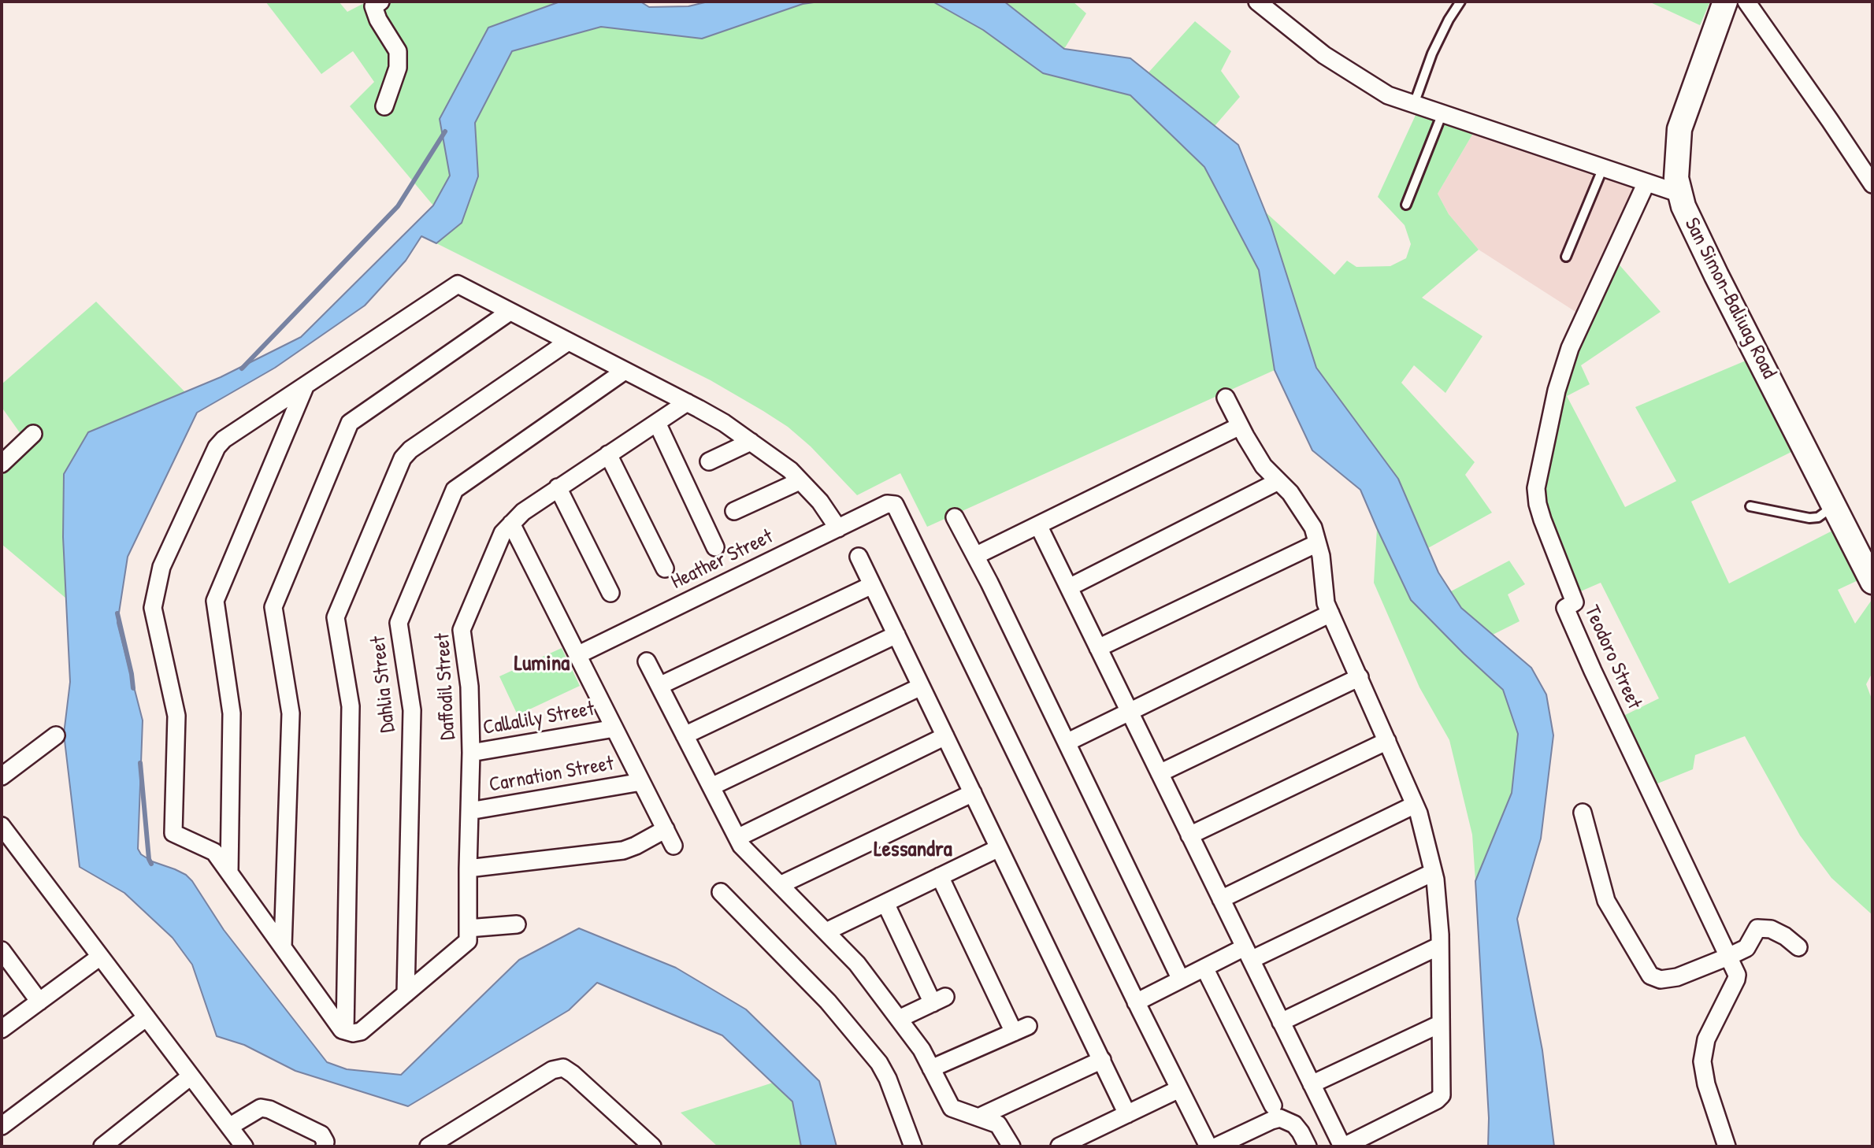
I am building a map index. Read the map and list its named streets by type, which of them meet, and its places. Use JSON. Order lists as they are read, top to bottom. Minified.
{"streets":{"main road":["San Simon-Baliuag Road"],"street":["Heather Street","Teodoro Street","Dahlia Street","Daffodil Street","Callalily Street","Carnation Street"]},"crossings":[["Daffodil Street","Callalily Street"],["Daffodil Street","Carnation Street"]],"districts":["Lumina","Lessandra"]}
